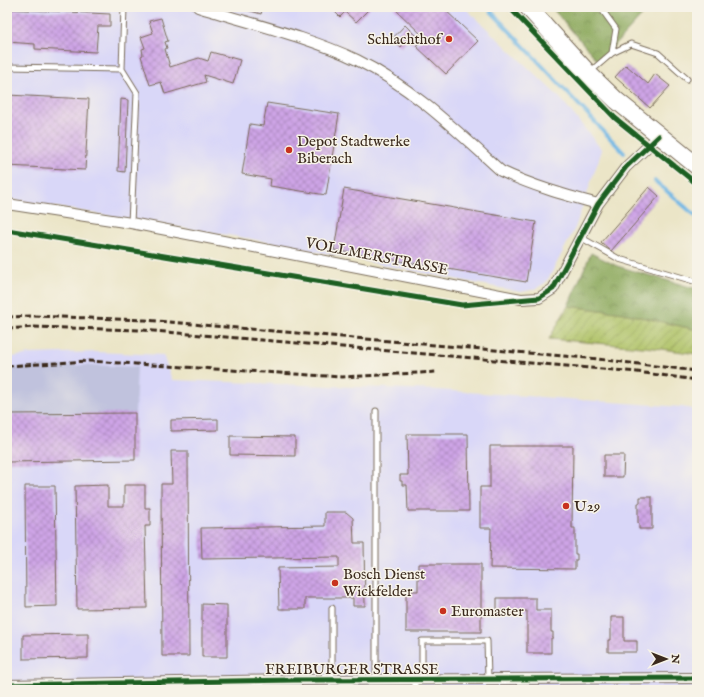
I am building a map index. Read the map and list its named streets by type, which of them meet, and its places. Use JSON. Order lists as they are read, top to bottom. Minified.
{"streets":{"street":["VOLLMERSTRASSE","FREIBURGER STRASSE"]},"places":["Schlachthof","Depot Stadtwerke Biberach","U29","Bosch Dienst Wickfelder","Euromaster"],"north":"right"}
